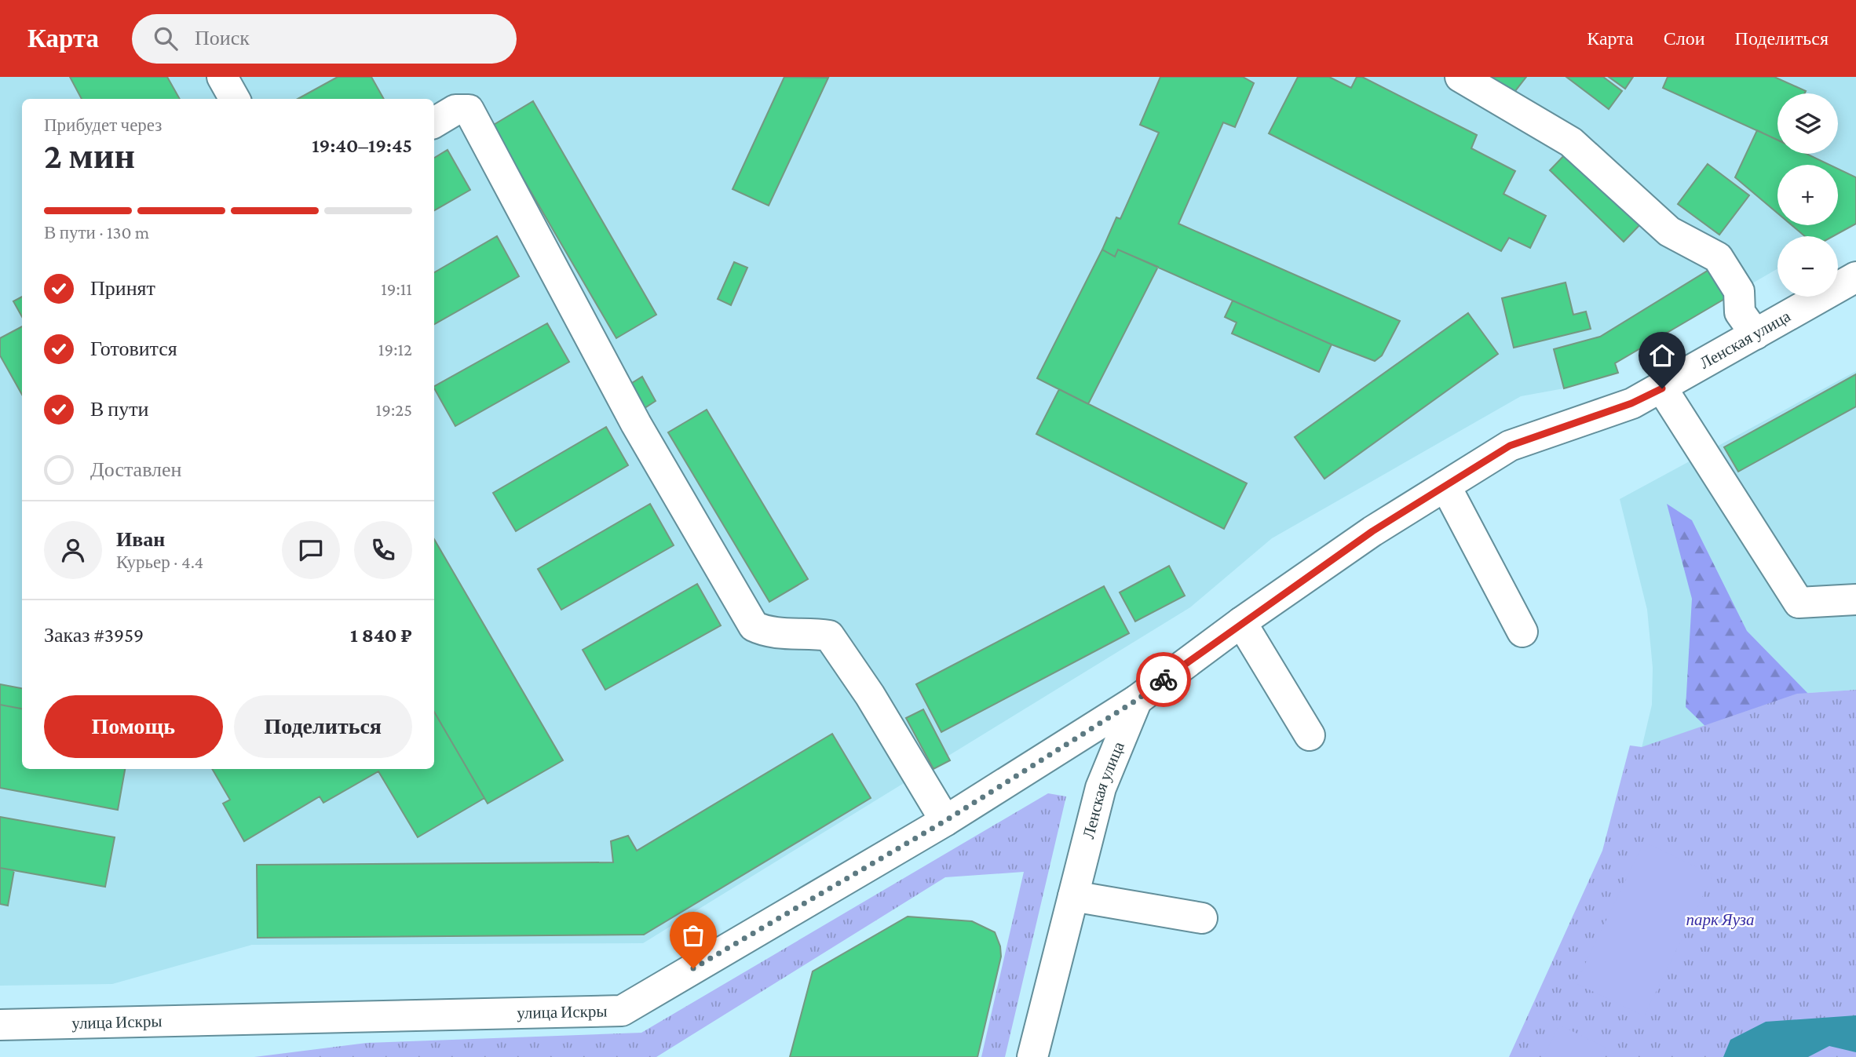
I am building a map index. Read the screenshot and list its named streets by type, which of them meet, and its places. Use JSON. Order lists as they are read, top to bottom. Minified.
{"streets":{"street":["Ленская улица","улица Искры"]},"crossings":[["Ленская улица","улица Искры"]],"parks":["парк Яуза"],"page":{"header":"Карта","search":"Поиск","nav":["Карта","Слои","Поделиться"],"map_buttons":["+","−"],"heading":["2 мин","Прибудет через","19:40–19:45"],"panel":["Иван","Курьер · 4.4","Заказ #3959","1 840 ₽"],"bar":"В пути · 130 m","list":[["Принят","19:11"],["Готовится","19:12"],["В пути","19:25"],"Доставлен"],"buttons":["Помощь","Поделиться"]}}
